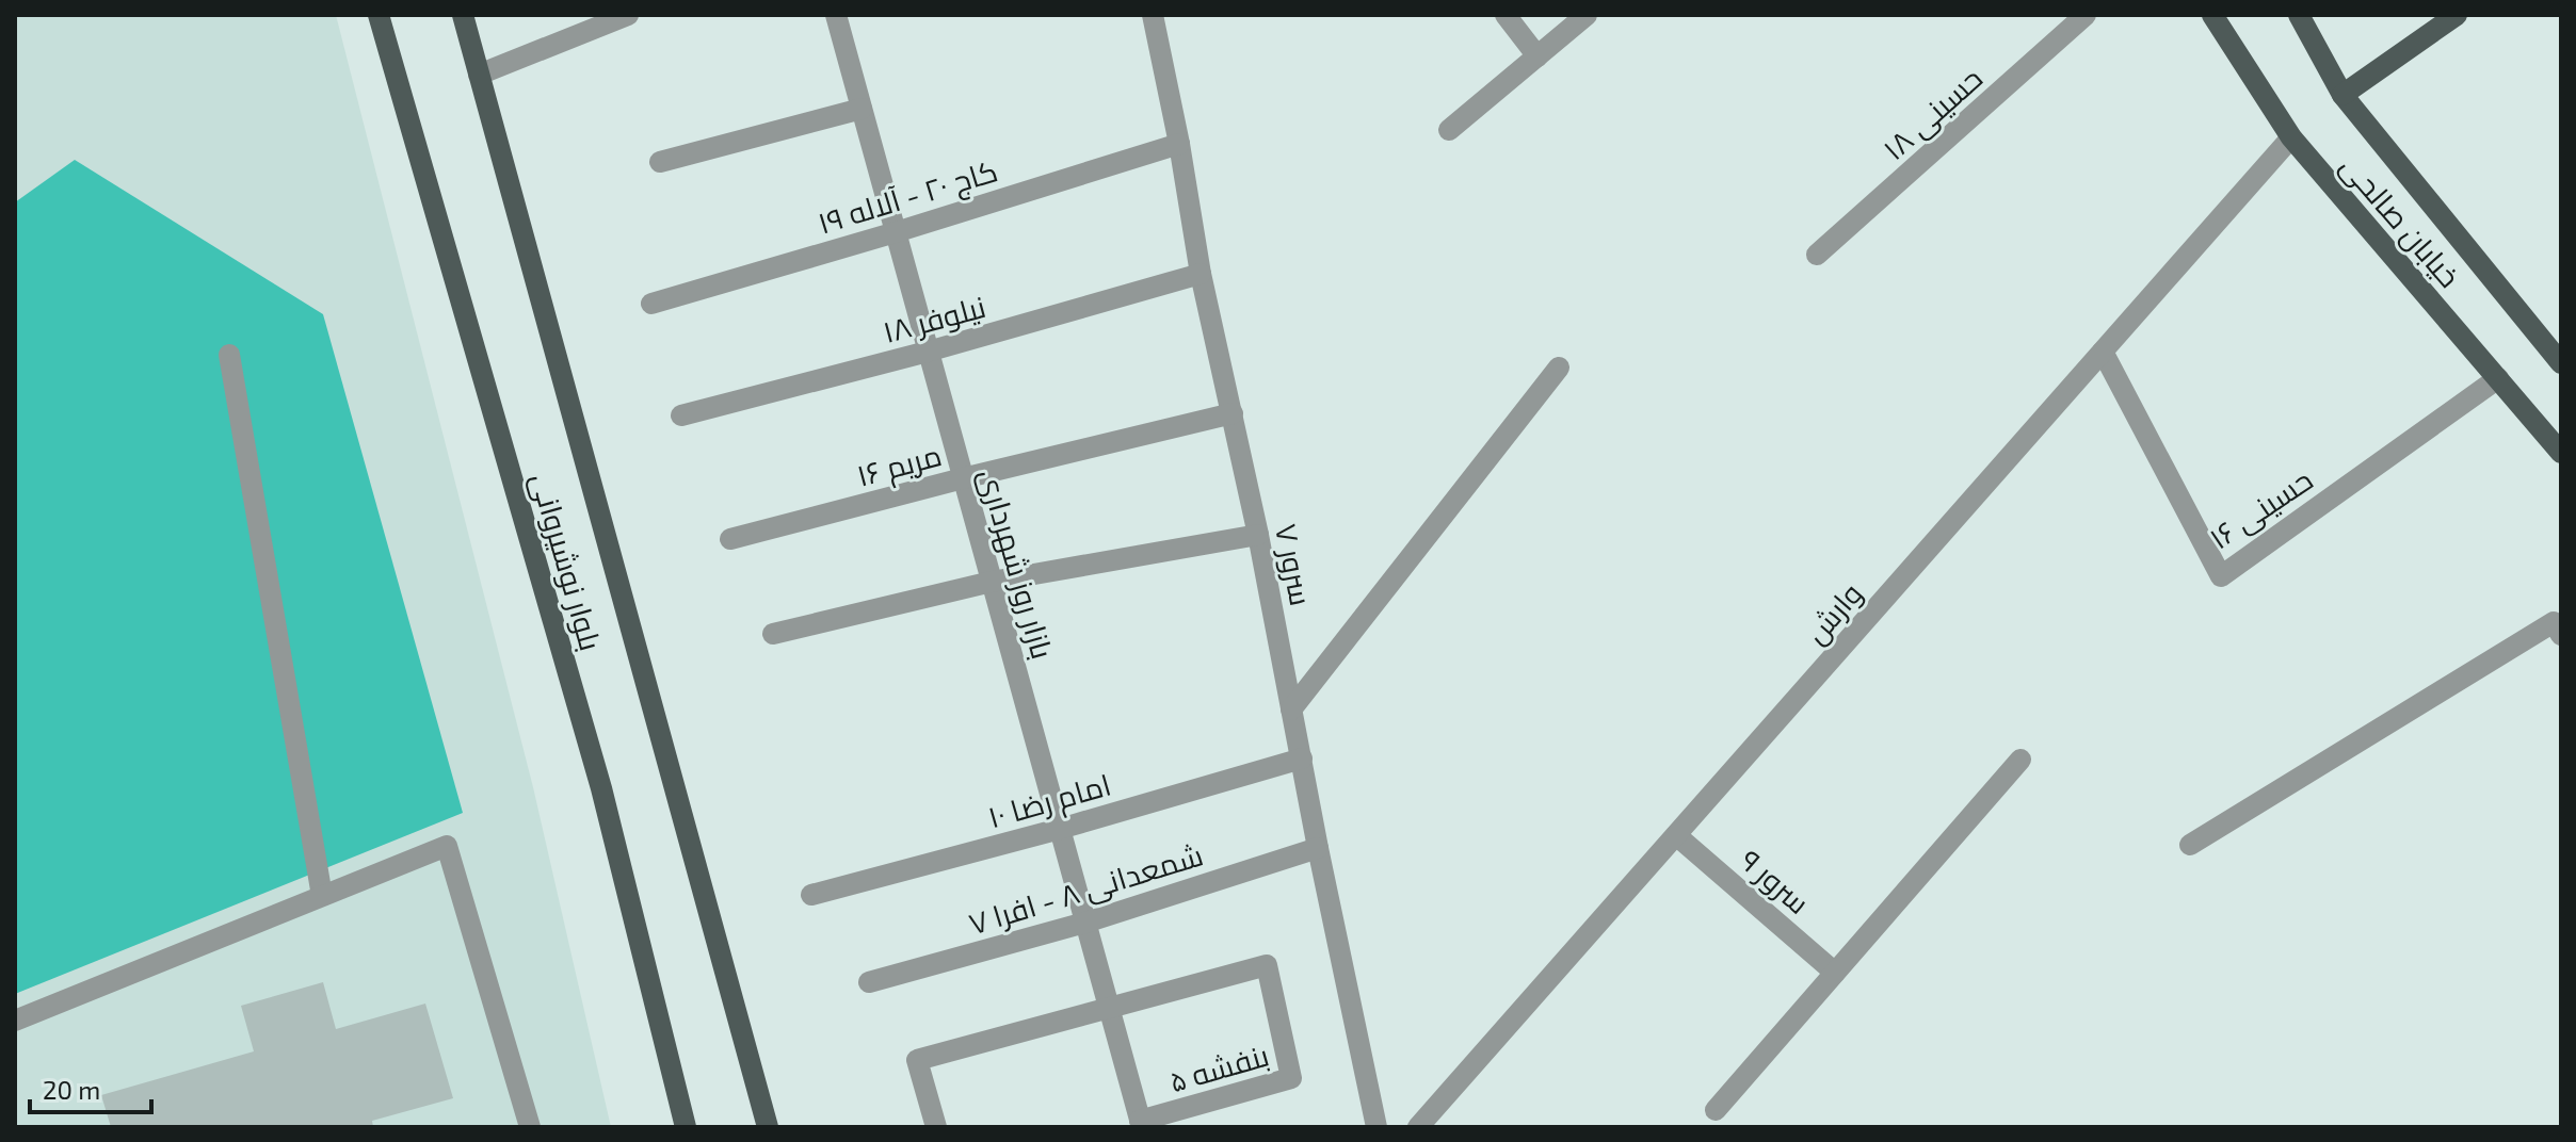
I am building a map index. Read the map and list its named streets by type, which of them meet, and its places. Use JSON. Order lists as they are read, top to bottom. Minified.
{"streets":{"main road":["خيابان صالحی","بلوار نوشیروانی"],"street":["حسینی ۱۸","کاج ۲۰ - آلاله ۱۹","نیلوفر ۱۸","مریم ۱۶","حسینی ۱۶","بازار روز شهرداری","سرور ۷","وارش","امام رضا ۱۰","سرور ۹","شمعدانی ۸ - افرا ۷","بنفشه ۵"]},"crossings":[["کاج ۲۰ - آلاله ۱۹","بازار روز شهرداری"],["کاج ۲۰ - آلاله ۱۹","سرور ۷"],["خيابان صالحی","حسینی ۱۶"],["خيابان صالحی","وارش"],["نیلوفر ۱۸","بازار روز شهرداری"],["نیلوفر ۱۸","سرور ۷"],["مریم ۱۶","بازار روز شهرداری"],["مریم ۱۶","سرور ۷"],["حسینی ۱۶","وارش"],["بازار روز شهرداری","امام رضا ۱۰"],["بازار روز شهرداری","شمعدانی ۸ - افرا ۷"],["بازار روز شهرداری","بنفشه ۵"],["سرور ۷","امام رضا ۱۰"],["سرور ۷","شمعدانی ۸ - افرا ۷"],["وارش","سرور ۹"]],"scale_bar":"20 m"}
